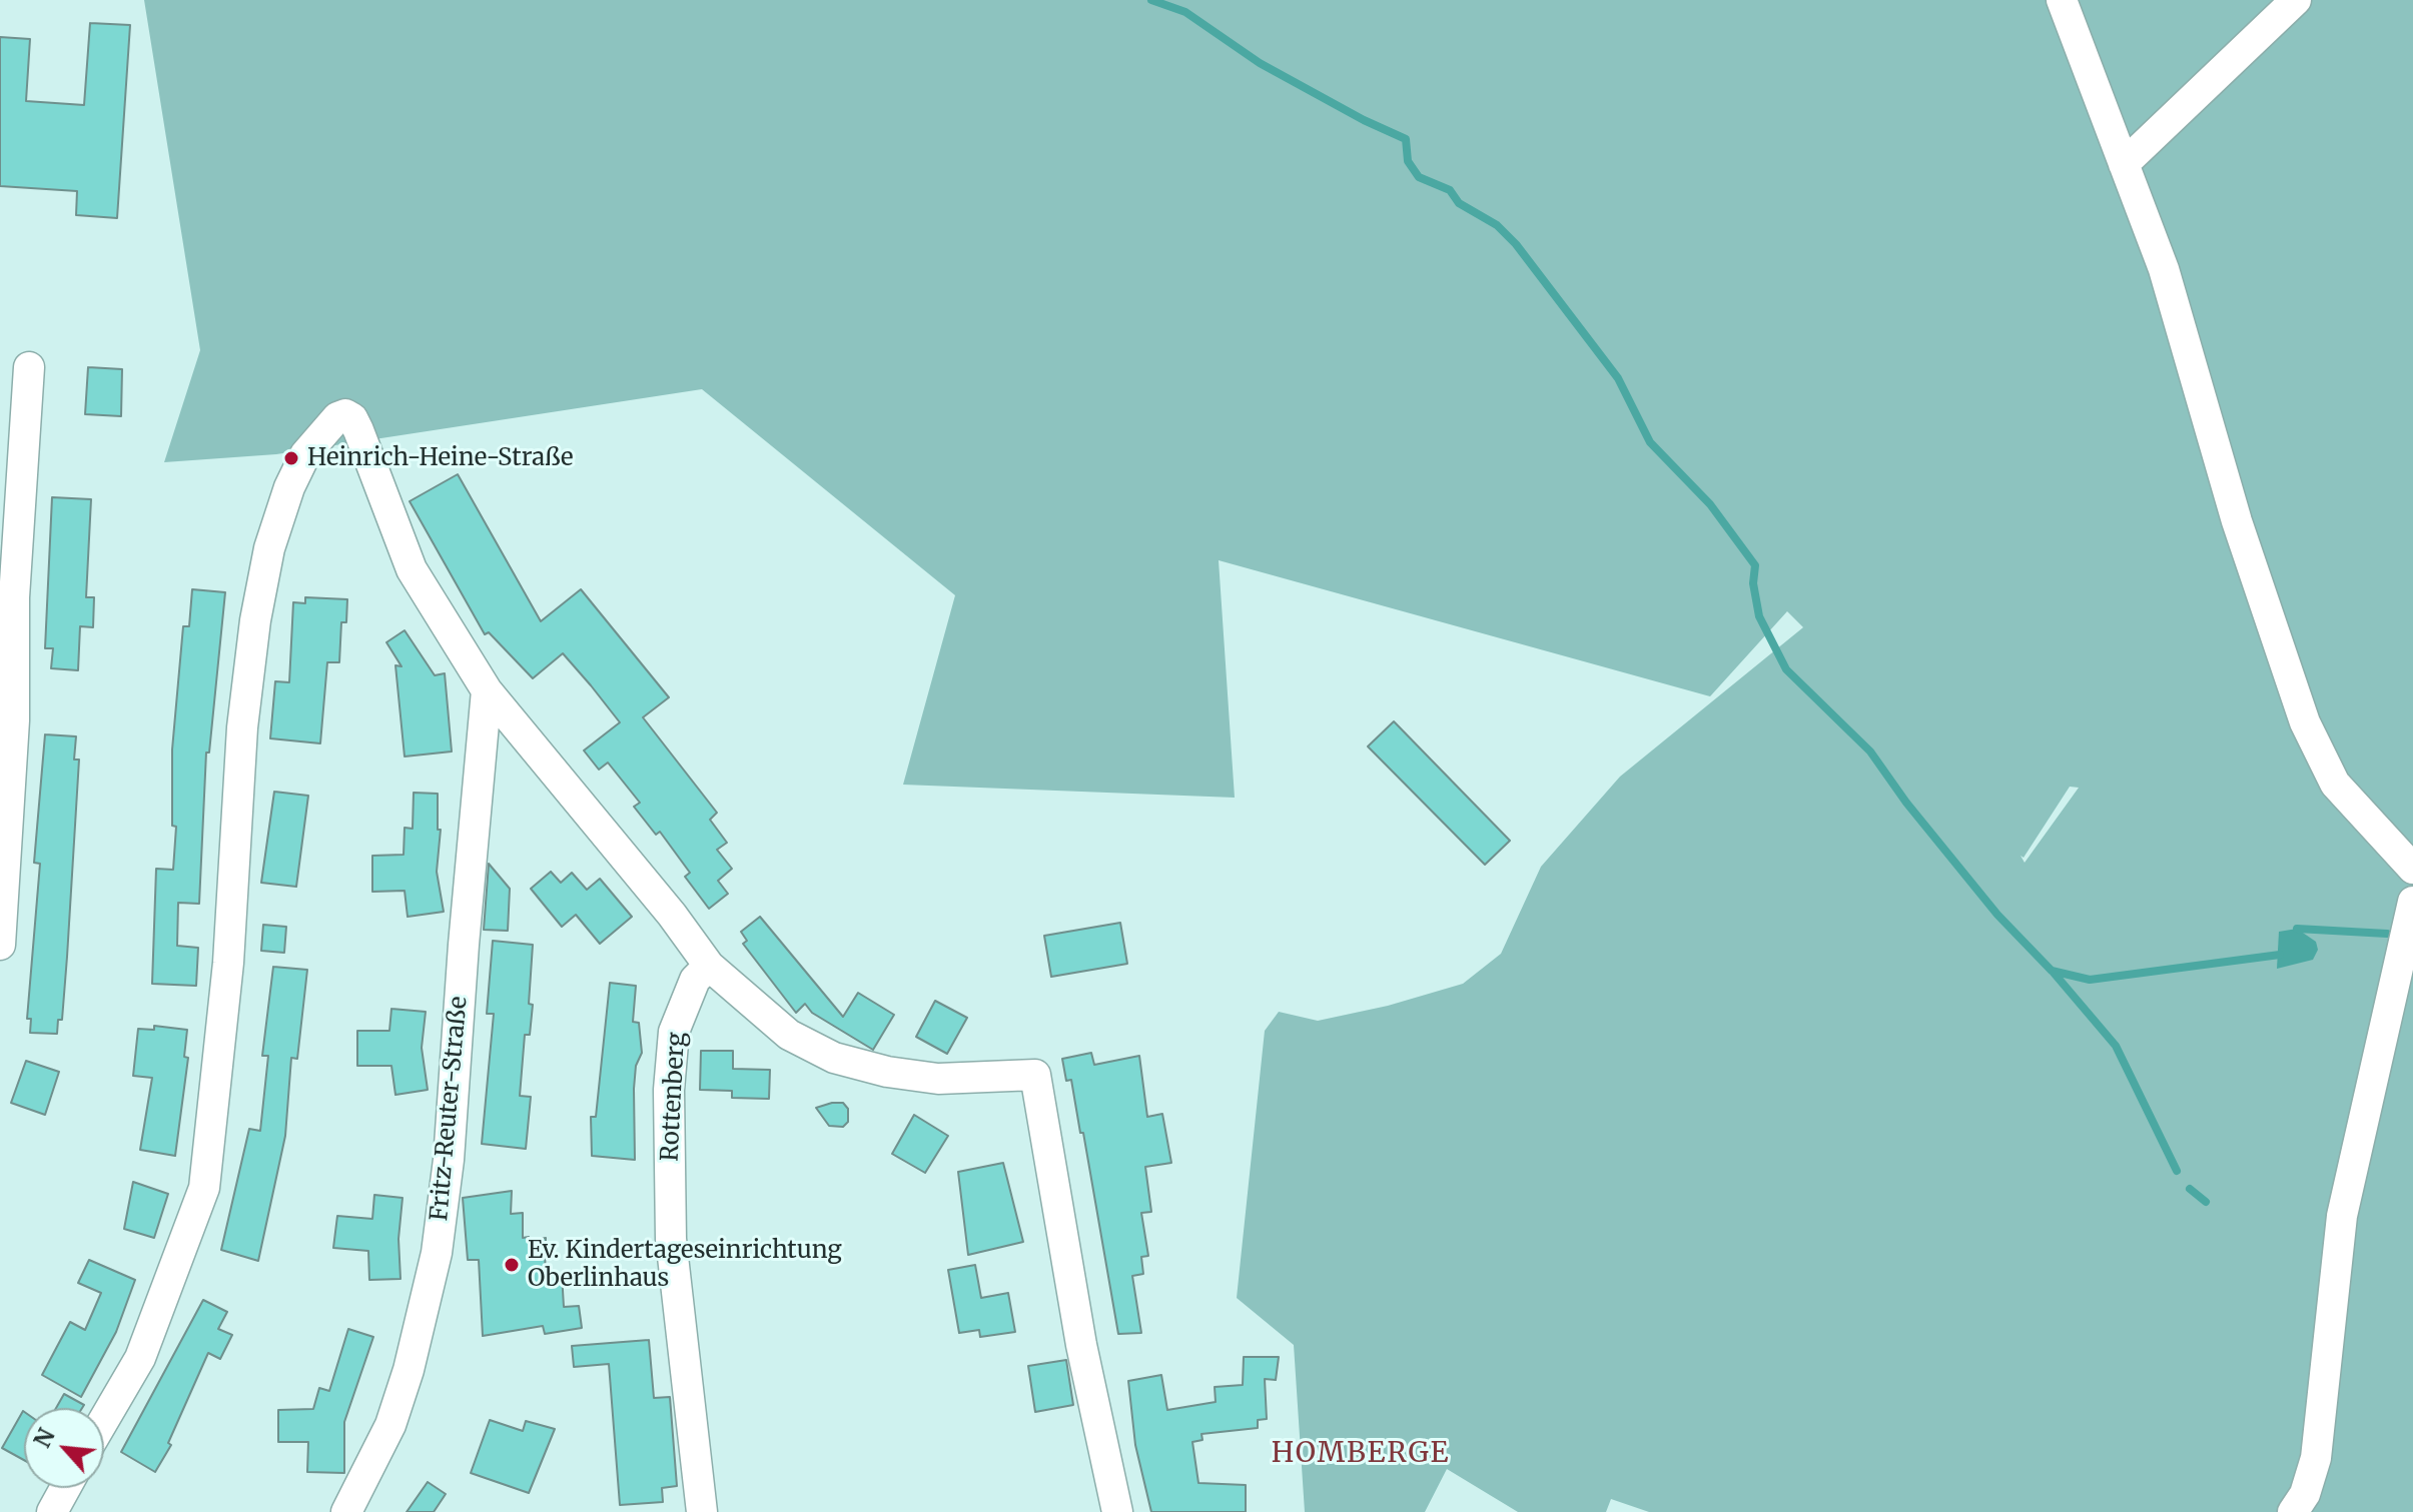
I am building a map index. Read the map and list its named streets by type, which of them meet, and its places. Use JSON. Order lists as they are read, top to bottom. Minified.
{"streets":{"street":["Rottenberg","Fritz-Reuter-Straße"]},"districts":["HOMBERGE"],"places":["Heinrich-Heine-Straße","Ev. Kindertageseinrichtung Oberlinhaus"],"north":"top left"}
